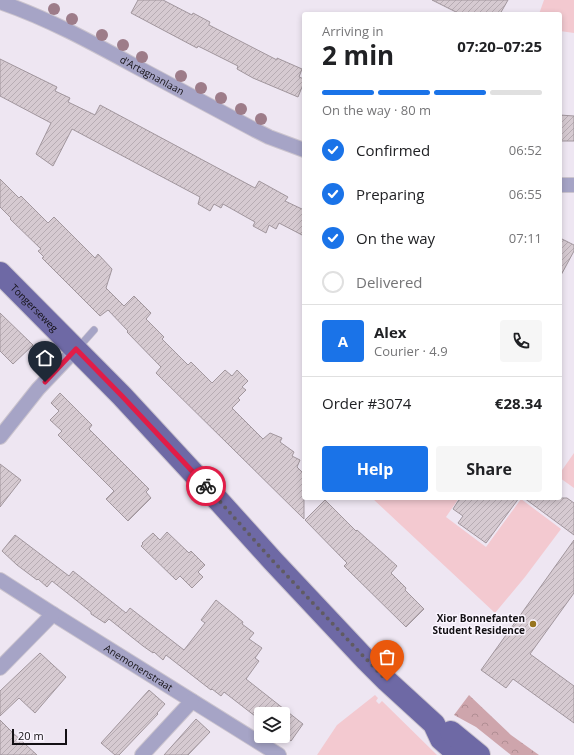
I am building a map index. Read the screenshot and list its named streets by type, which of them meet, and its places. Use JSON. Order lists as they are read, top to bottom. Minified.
{"streets":{"main road":["Tongerseweg"],"street":["d'Artagnanlaan","Anemonenstraat"]},"places":["Xior Bonnefanten Student Residence"],"scale_bar":"20 m","page":{"heading":["2 min","Arriving in","07:20–07:25"],"panel":["Alex","Courier · 4.9","Order #3074","€28.34"],"bar":"On the way · 80 m","list":[["Confirmed","06:52"],["Preparing","06:55"],["On the way","07:11"],"Delivered"],"round":"A","buttons":["Help","Share"],"scale":"20 m"}}
